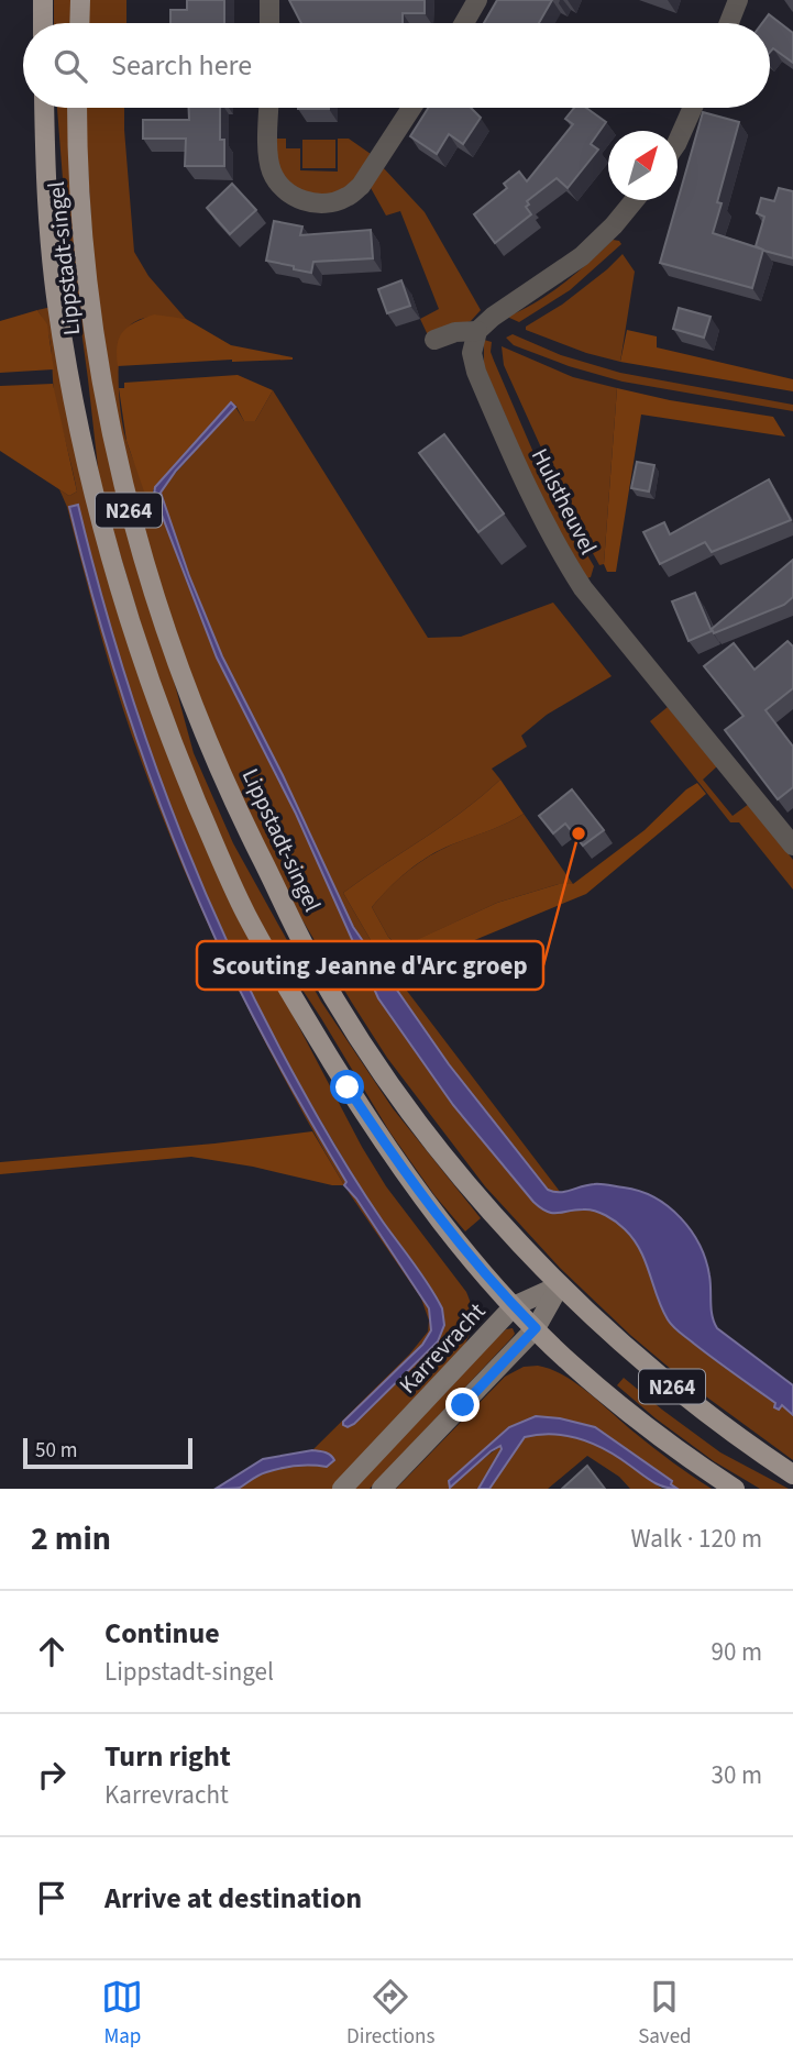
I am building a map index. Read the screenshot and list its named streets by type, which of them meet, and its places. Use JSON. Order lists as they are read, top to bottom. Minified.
{"streets":{"main road":["Lippstadt-singel","N264"],"street":["Hulstheuvel","Karrevracht"]},"crossings":[["Lippstadt-singel","Karrevracht"]],"places":["Scouting Jeanne d'Arc groep"],"scale_bar":"50 m","north":"top right","page":{"search":"Search here","scale":"50 m","heading":["2 min","Walk · 120 m"],"list":[["Continue","Lippstadt-singel","90 m"],["Turn right","Karrevracht","30 m"],"Arrive at destination"],"nav":["Map","Directions","Saved"]}}
